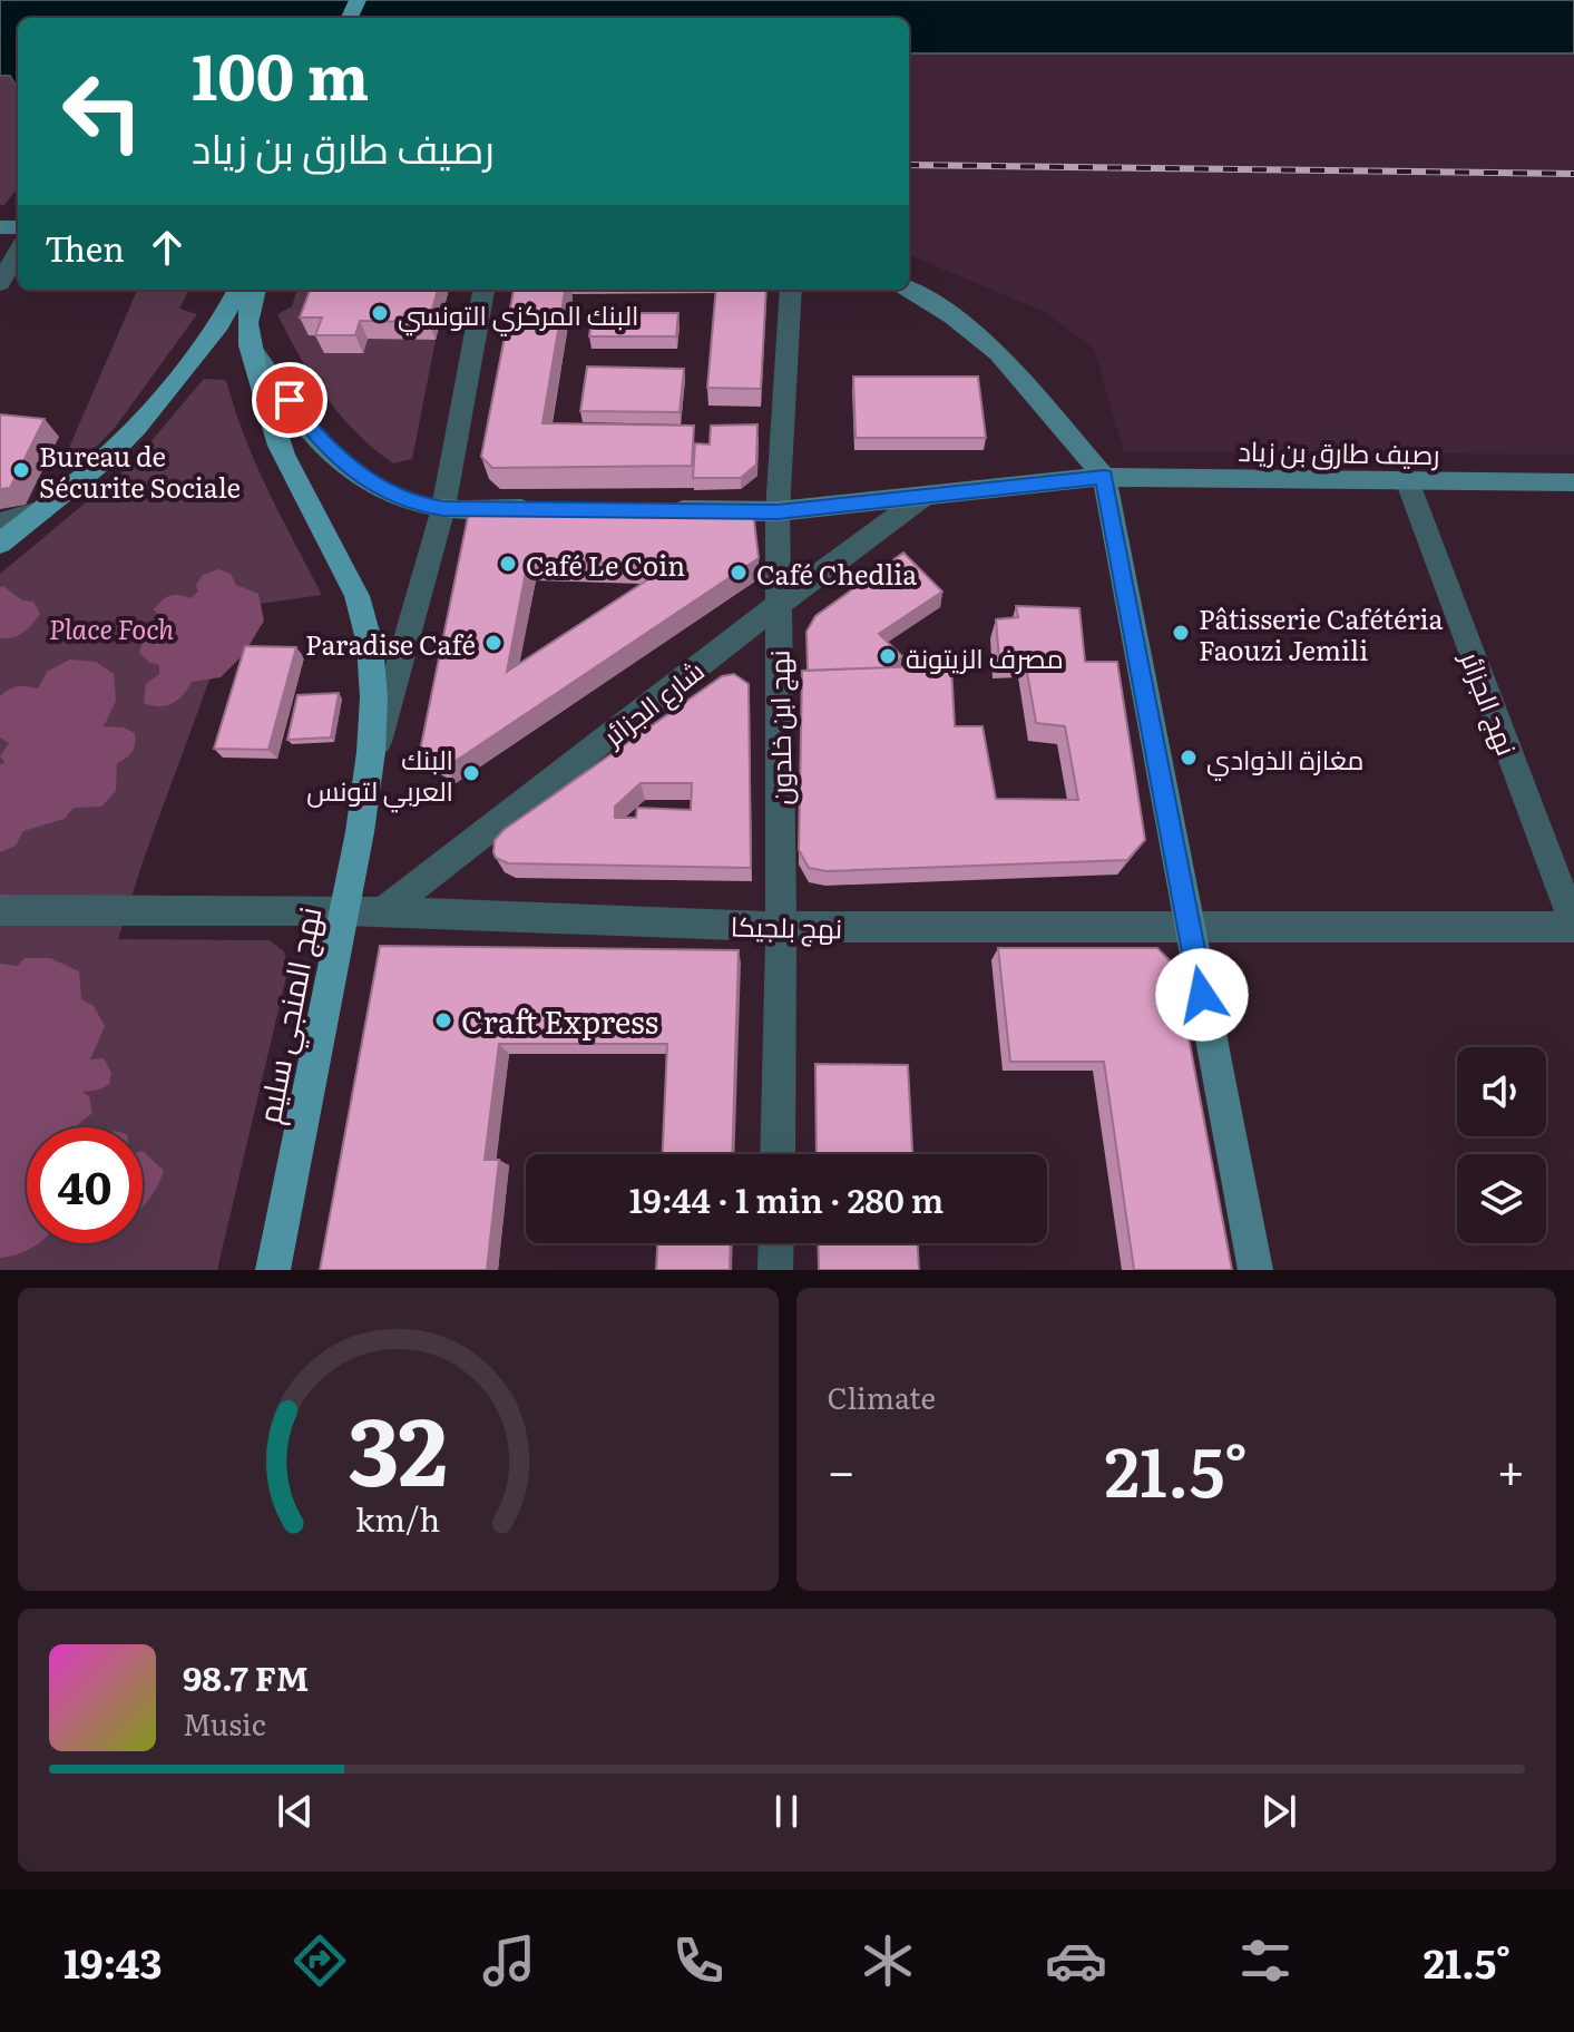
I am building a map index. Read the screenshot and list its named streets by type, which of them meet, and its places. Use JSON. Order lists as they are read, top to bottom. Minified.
{"streets":{"main road":["نهج المنجي سليم"],"street":["رصيف طارق بن زياد","شارع الجزائر","نهج الجزائر","نهج ابن خلدون","نهج بلجيكا"]},"crossings":[["رصيف طارق بن زياد","شارع الجزائر"],["رصيف طارق بن زياد","نهج الجزائر"],["رصيف طارق بن زياد","نهج ابن خلدون"],["شارع الجزائر","نهج ابن خلدون"],["شارع الجزائر","نهج بلجيكا"],["نهج الجزائر","نهج بلجيكا"],["نهج ابن خلدون","نهج بلجيكا"],["نهج بلجيكا","نهج المنجي سليم"]],"parks":["Place Foch"],"places":["البنك المركزي التونسي","Bureau de Sécurite Sociale","Café Le Coin","Café Chedlia","Pâtisserie Cafétéria Faouzi Jemili","Paradise Café","مصرف الزيتونة","مغازة الذوادي","البنك العربي لتونس","Craft Express"],"page":{"turn":["100 m","رصيف طارق بن زياد"],"then":"Then","limit":"40","trip":"19:44 · 1 min · 280 m","tile":"Climate","heat":["−","21.5°","+"],"song":["98.7 FM","Music"],"tabs":["19:43","21.5°"],"gauge":["32","km/h"]}}
